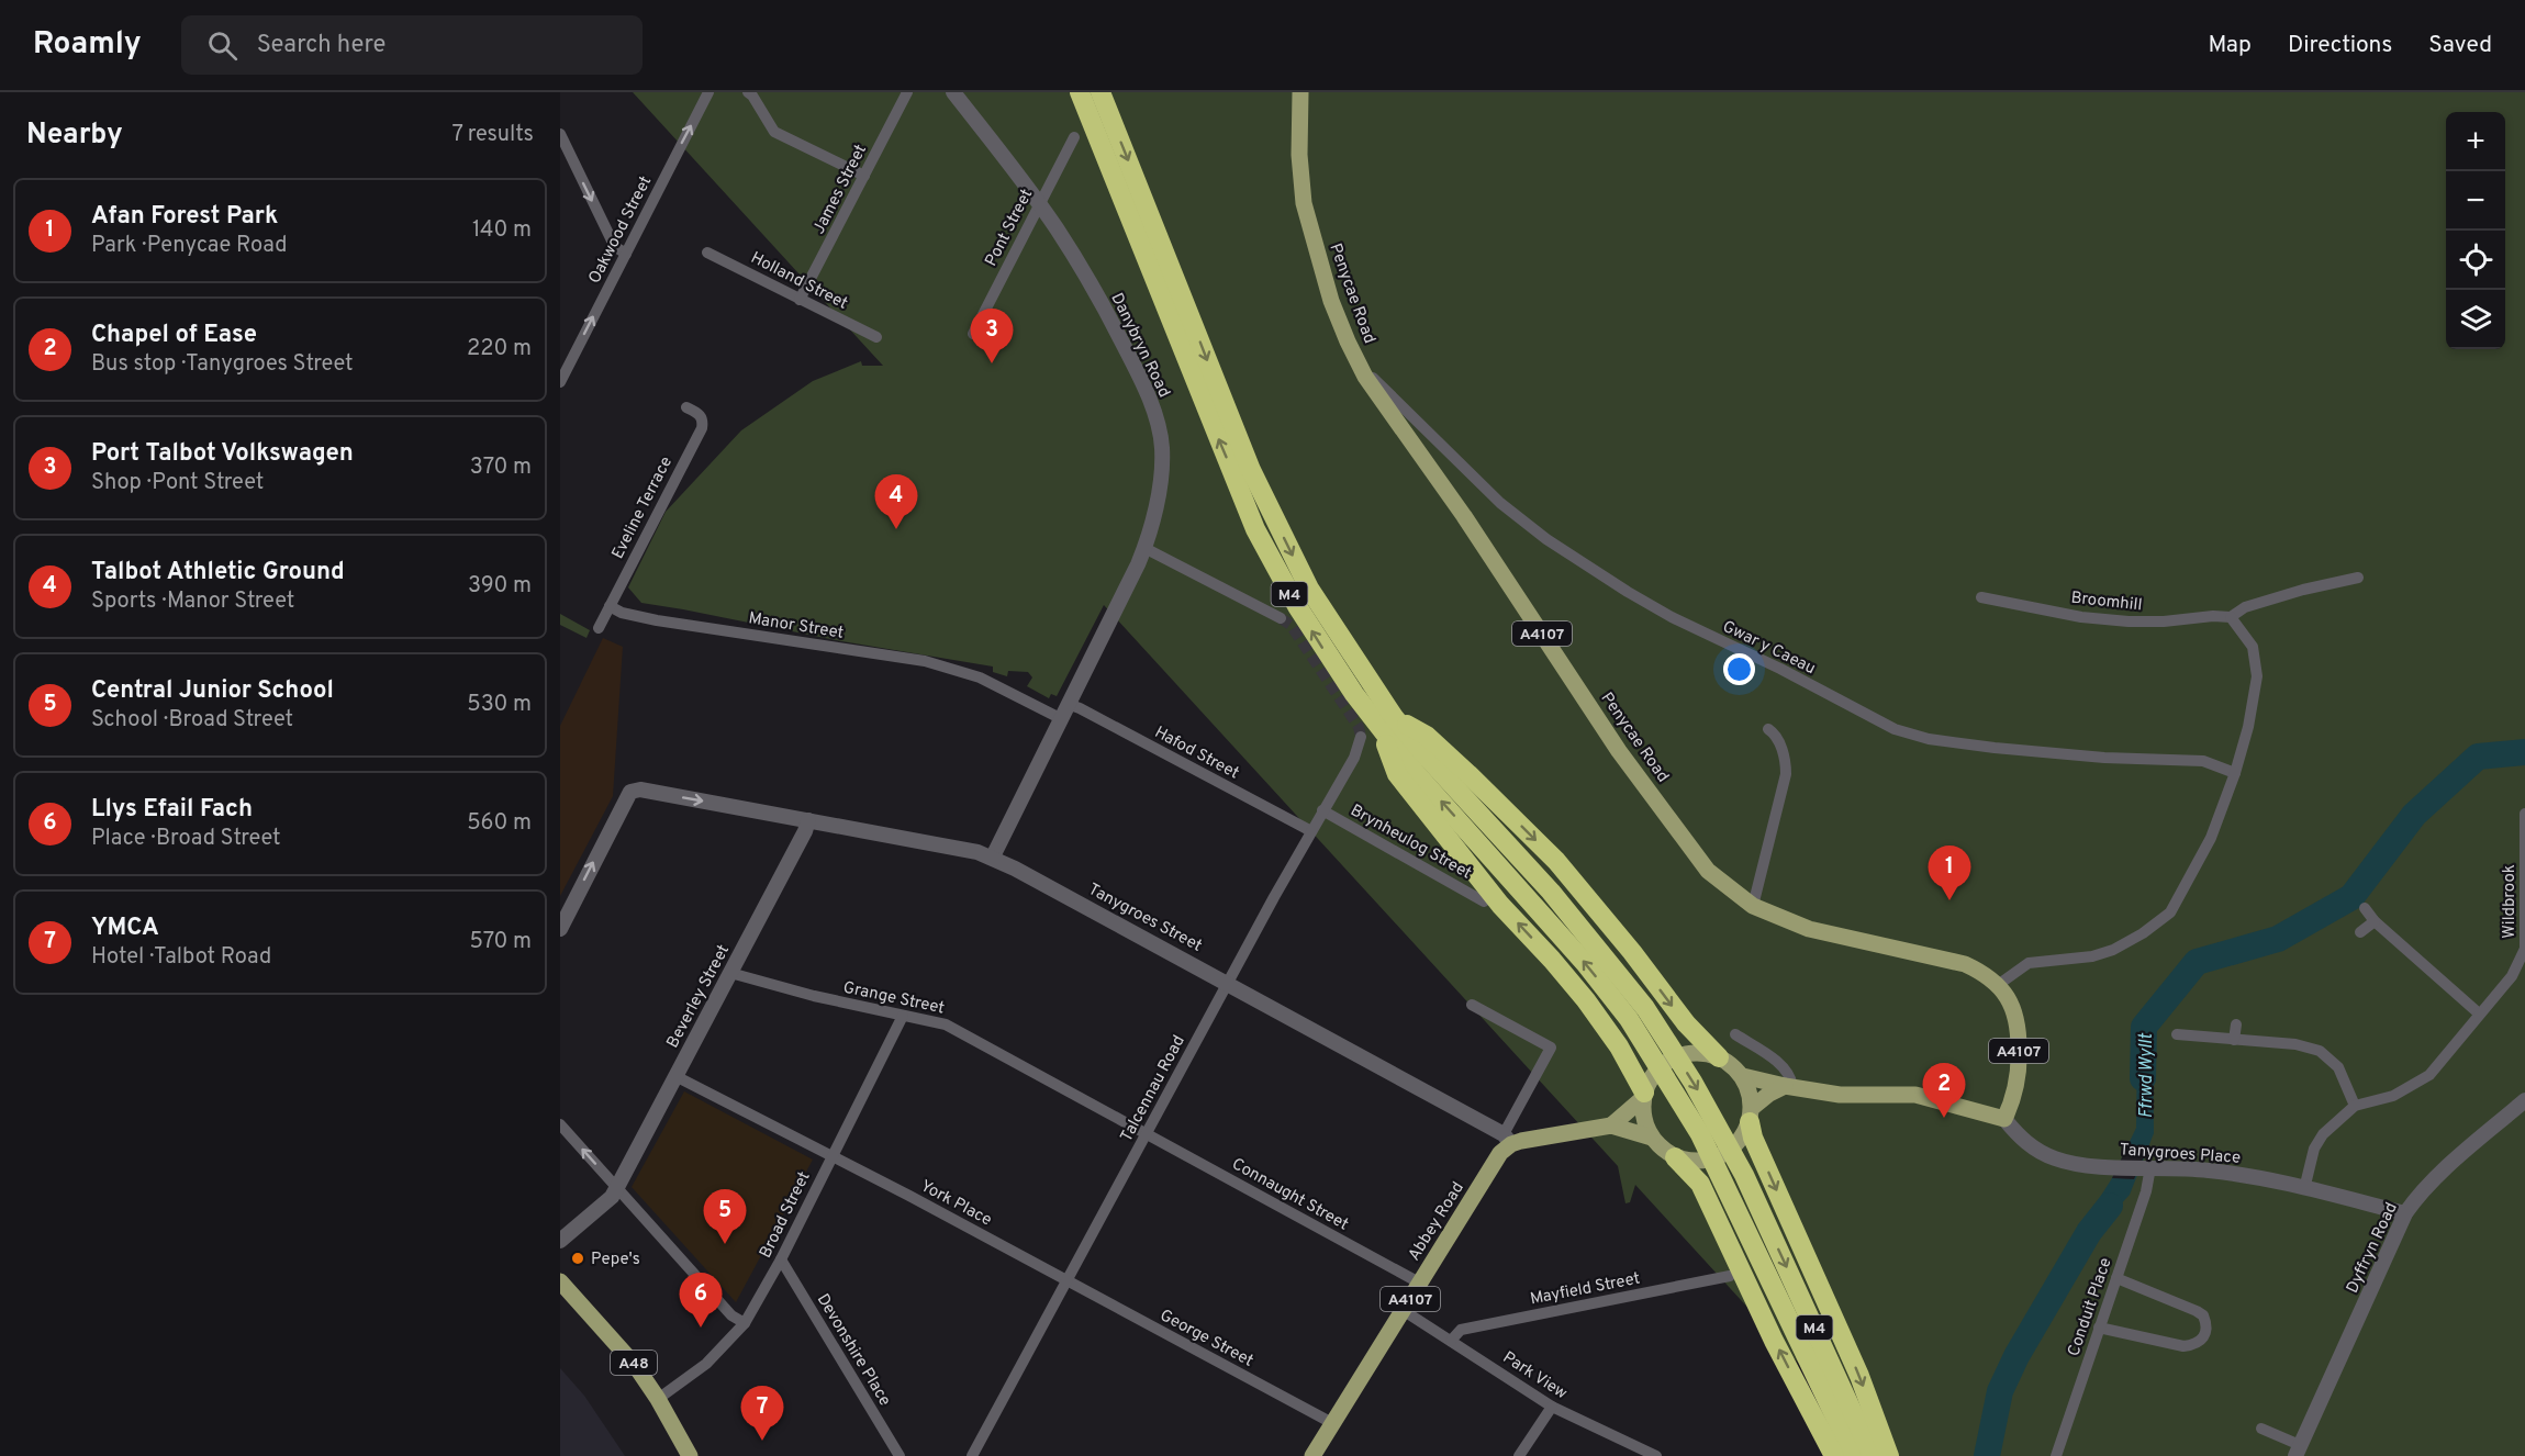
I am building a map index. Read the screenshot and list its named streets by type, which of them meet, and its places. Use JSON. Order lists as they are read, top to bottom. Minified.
{"streets":{"highway":["M4"],"main road":["Penycae Road","A4107","Abbey Road","A48"],"street":["James Street","Pont Street","Oakwood Street","Holland Street","Danybryn Road","Eveline Terrace","Broomhill","Manor Street","Gwar y Caeau","Hafod Street","Brynheulog Street","Wildbrook","Tanygroes Street","Beverley Street","Grange Street","Talcennau Road","Tanygroes Place","Connaught Street","York Place","Broad Street","Dyffryn Road","Mayfield Street","Conduit Place","George Street","Devonshire Place","Park View"]},"crossings":[["James Street","Holland Street"],["Pont Street","Danybryn Road"],["Penycae Road","A4107"],["Penycae Road","Gwar y Caeau"],["Danybryn Road","Manor Street"],["Danybryn Road","Hafod Street"],["Danybryn Road","Tanygroes Street"],["Eveline Terrace","Manor Street"],["A4107","Tanygroes Place"],["Hafod Street","Talcennau Road"],["Brynheulog Street","Talcennau Road"],["Wildbrook","Tanygroes Place"],["Tanygroes Street","Beverley Street"],["Tanygroes Street","Talcennau Road"],["Tanygroes Street","Abbey Road"],["Beverley Street","Grange Street"],["Beverley Street","York Place"],["Grange Street","Talcennau Road"],["Grange Street","Connaught Street"],["Grange Street","Broad Street"],["Talcennau Road","Connaught Street"],["Talcennau Road","York Place"],["Talcennau Road","George Street"],["Tanygroes Place","Dyffryn Road"],["Tanygroes Place","Conduit Place"],["Connaught Street","Abbey Road"],["York Place","Broad Street"],["York Place","George Street"],["Broad Street","Devonshire Place"],["Broad Street","A48"],["Abbey Road","George Street"],["Abbey Road","Park View"],["Mayfield Street","Park View"]],"one_way":["Oakwood Street"],"water":["Ffrwd Wyllt"],"places":["Pepe's"],"page":{"header":"Roamly","search":"Search here","nav":["Map","Directions","Saved"],"heading":["Nearby","7 results"],"map_buttons":["+","−"],"list":[{"mark":"1","name":"Afan Forest Park","note":"Park · Penycae Road","value":"140 m"},{"mark":"2","name":"Chapel of Ease","note":"Bus stop · Tanygroes Street","value":"220 m"},{"mark":"3","name":"Port Talbot Volkswagen","note":"Shop · Pont Street","value":"370 m"},{"mark":"4","name":"Talbot Athletic Ground","note":"Sports · Manor Street","value":"390 m"},{"mark":"5","name":"Central Junior School","note":"School · Broad Street","value":"530 m"},{"mark":"6","name":"Llys Efail Fach","note":"Place · Broad Street","value":"560 m"},{"mark":"7","name":"YMCA","note":"Hotel · Talbot Road","value":"570 m"}],"pins":["3","4","1","2","5","6","7"]}}
